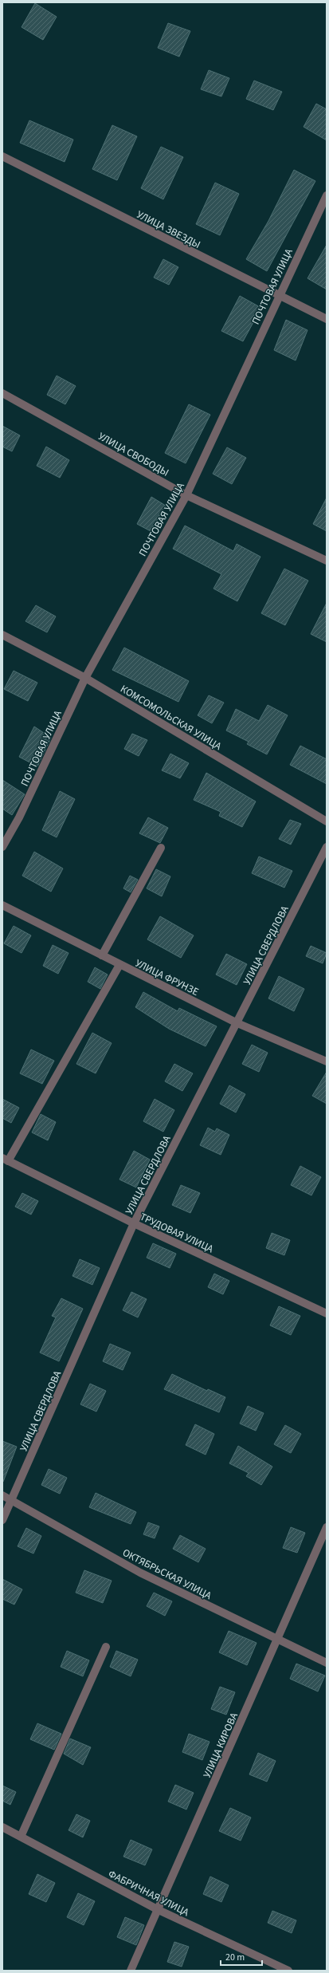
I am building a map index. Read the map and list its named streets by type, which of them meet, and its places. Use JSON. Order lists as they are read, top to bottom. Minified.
{"streets":{"street":["УЛИЦА ЗВЕЗДЫ","ПОЧТОВАЯ УЛИЦА","УЛИЦА СВОБОДЫ","КОМСОМОЛЬСКАЯ УЛИЦА","УЛИЦА СВЕРДЛОВА","УЛИЦА ФРУНЗЕ","ТРУДОВАЯ УЛИЦА","ОКТЯБРЬСКАЯ УЛИЦА","УЛИЦА КИРОВА","ФАБРИЧНАЯ УЛИЦА"]},"crossings":[["УЛИЦА ЗВЕЗДЫ","ПОЧТОВАЯ УЛИЦА"],["ПОЧТОВАЯ УЛИЦА","УЛИЦА СВОБОДЫ"],["ПОЧТОВАЯ УЛИЦА","КОМСОМОЛЬСКАЯ УЛИЦА"],["УЛИЦА СВЕРДЛОВА","УЛИЦА ФРУНЗЕ"],["УЛИЦА СВЕРДЛОВА","ТРУДОВАЯ УЛИЦА"],["УЛИЦА СВЕРДЛОВА","ОКТЯБРЬСКАЯ УЛИЦА"],["ОКТЯБРЬСКАЯ УЛИЦА","УЛИЦА КИРОВА"],["УЛИЦА КИРОВА","ФАБРИЧНАЯ УЛИЦА"]],"scale_bar":"20 m"}
